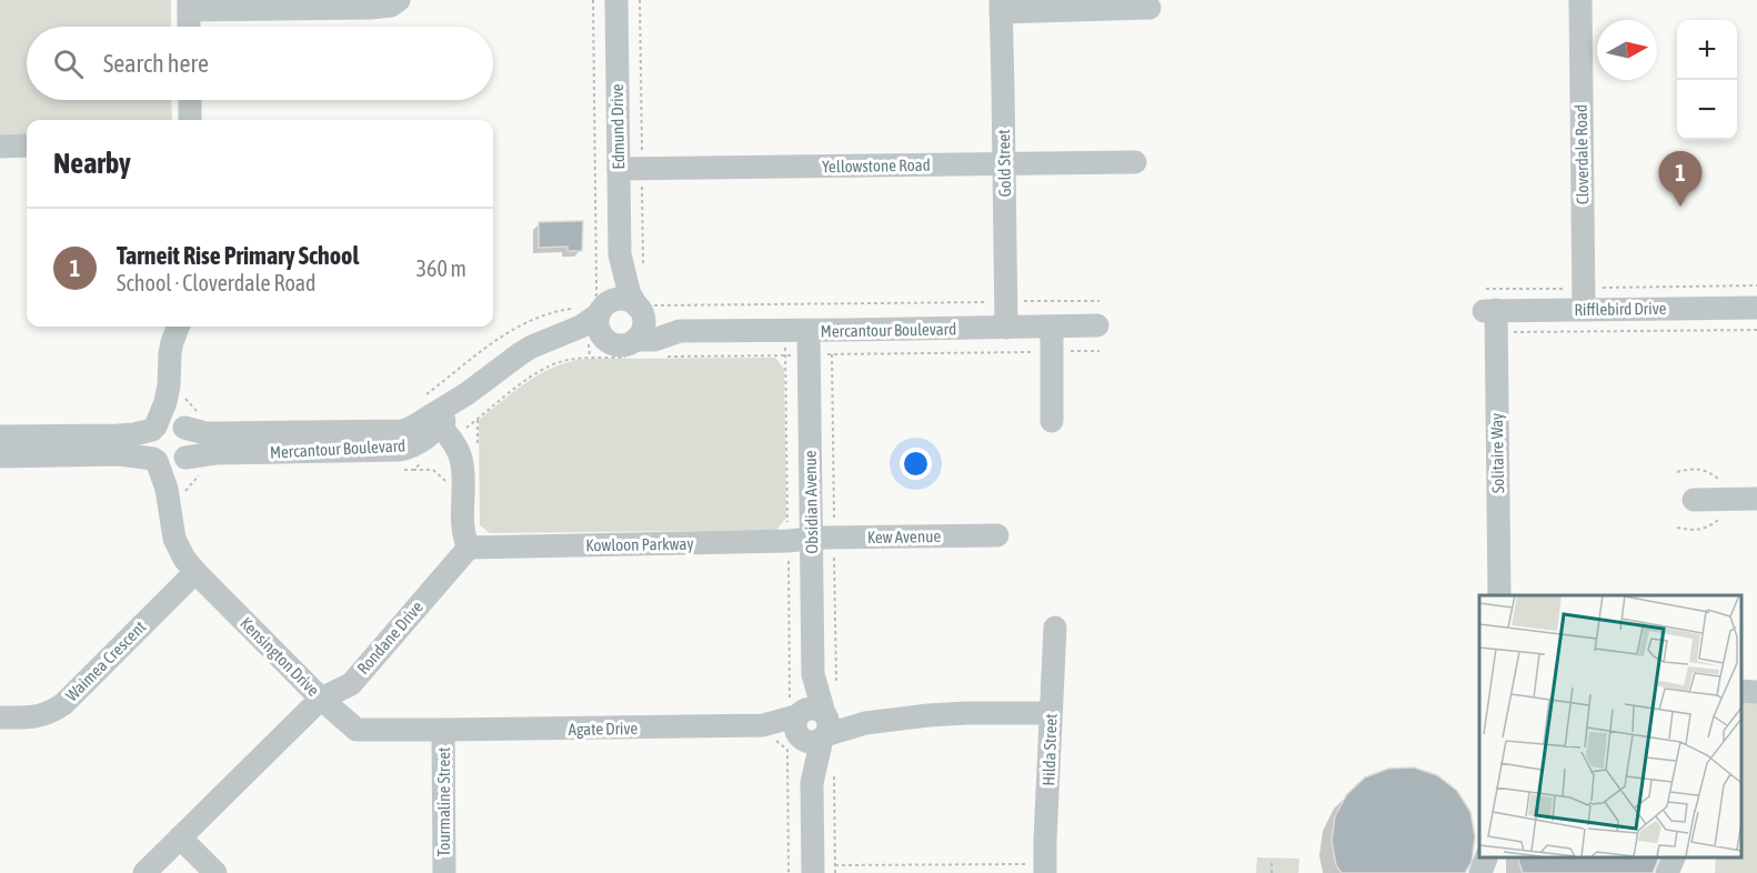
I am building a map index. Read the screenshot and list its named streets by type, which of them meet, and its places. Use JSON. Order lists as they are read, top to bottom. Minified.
{"streets":{"street":["Edmund Drive","Cloverdale Road","Gold Street","Yellowstone Road","Rifflebird Drive","Mercantour Boulevard","Solitaire Way","Obsidian Avenue","Kew Avenue","Kowloon Parkway","Rondane Drive","Kensington Drive","Waimea Crescent","Agate Drive","Hilda Street","Tourmaline Street"]},"crossings":[["Edmund Drive","Yellowstone Road"],["Cloverdale Road","Rifflebird Drive"],["Gold Street","Yellowstone Road"],["Gold Street","Mercantour Boulevard"],["Rifflebird Drive","Solitaire Way"],["Mercantour Boulevard","Obsidian Avenue"],["Mercantour Boulevard","Kensington Drive"],["Obsidian Avenue","Kew Avenue"],["Obsidian Avenue","Kowloon Parkway"],["Obsidian Avenue","Agate Drive"],["Kew Avenue","Kowloon Parkway"],["Kowloon Parkway","Rondane Drive"],["Rondane Drive","Kensington Drive"],["Kensington Drive","Waimea Crescent"],["Kensington Drive","Agate Drive"],["Kensington Drive","Tourmaline Street"],["Agate Drive","Hilda Street"],["Agate Drive","Tourmaline Street"]],"north":"right","page":{"map_buttons":["+","−"],"search":"Search here","heading":"Nearby","pins":"1","list":[{"mark":"1","name":"Tarneit Rise Primary School","note":"School · Cloverdale Road","value":"360 m"}]}}
